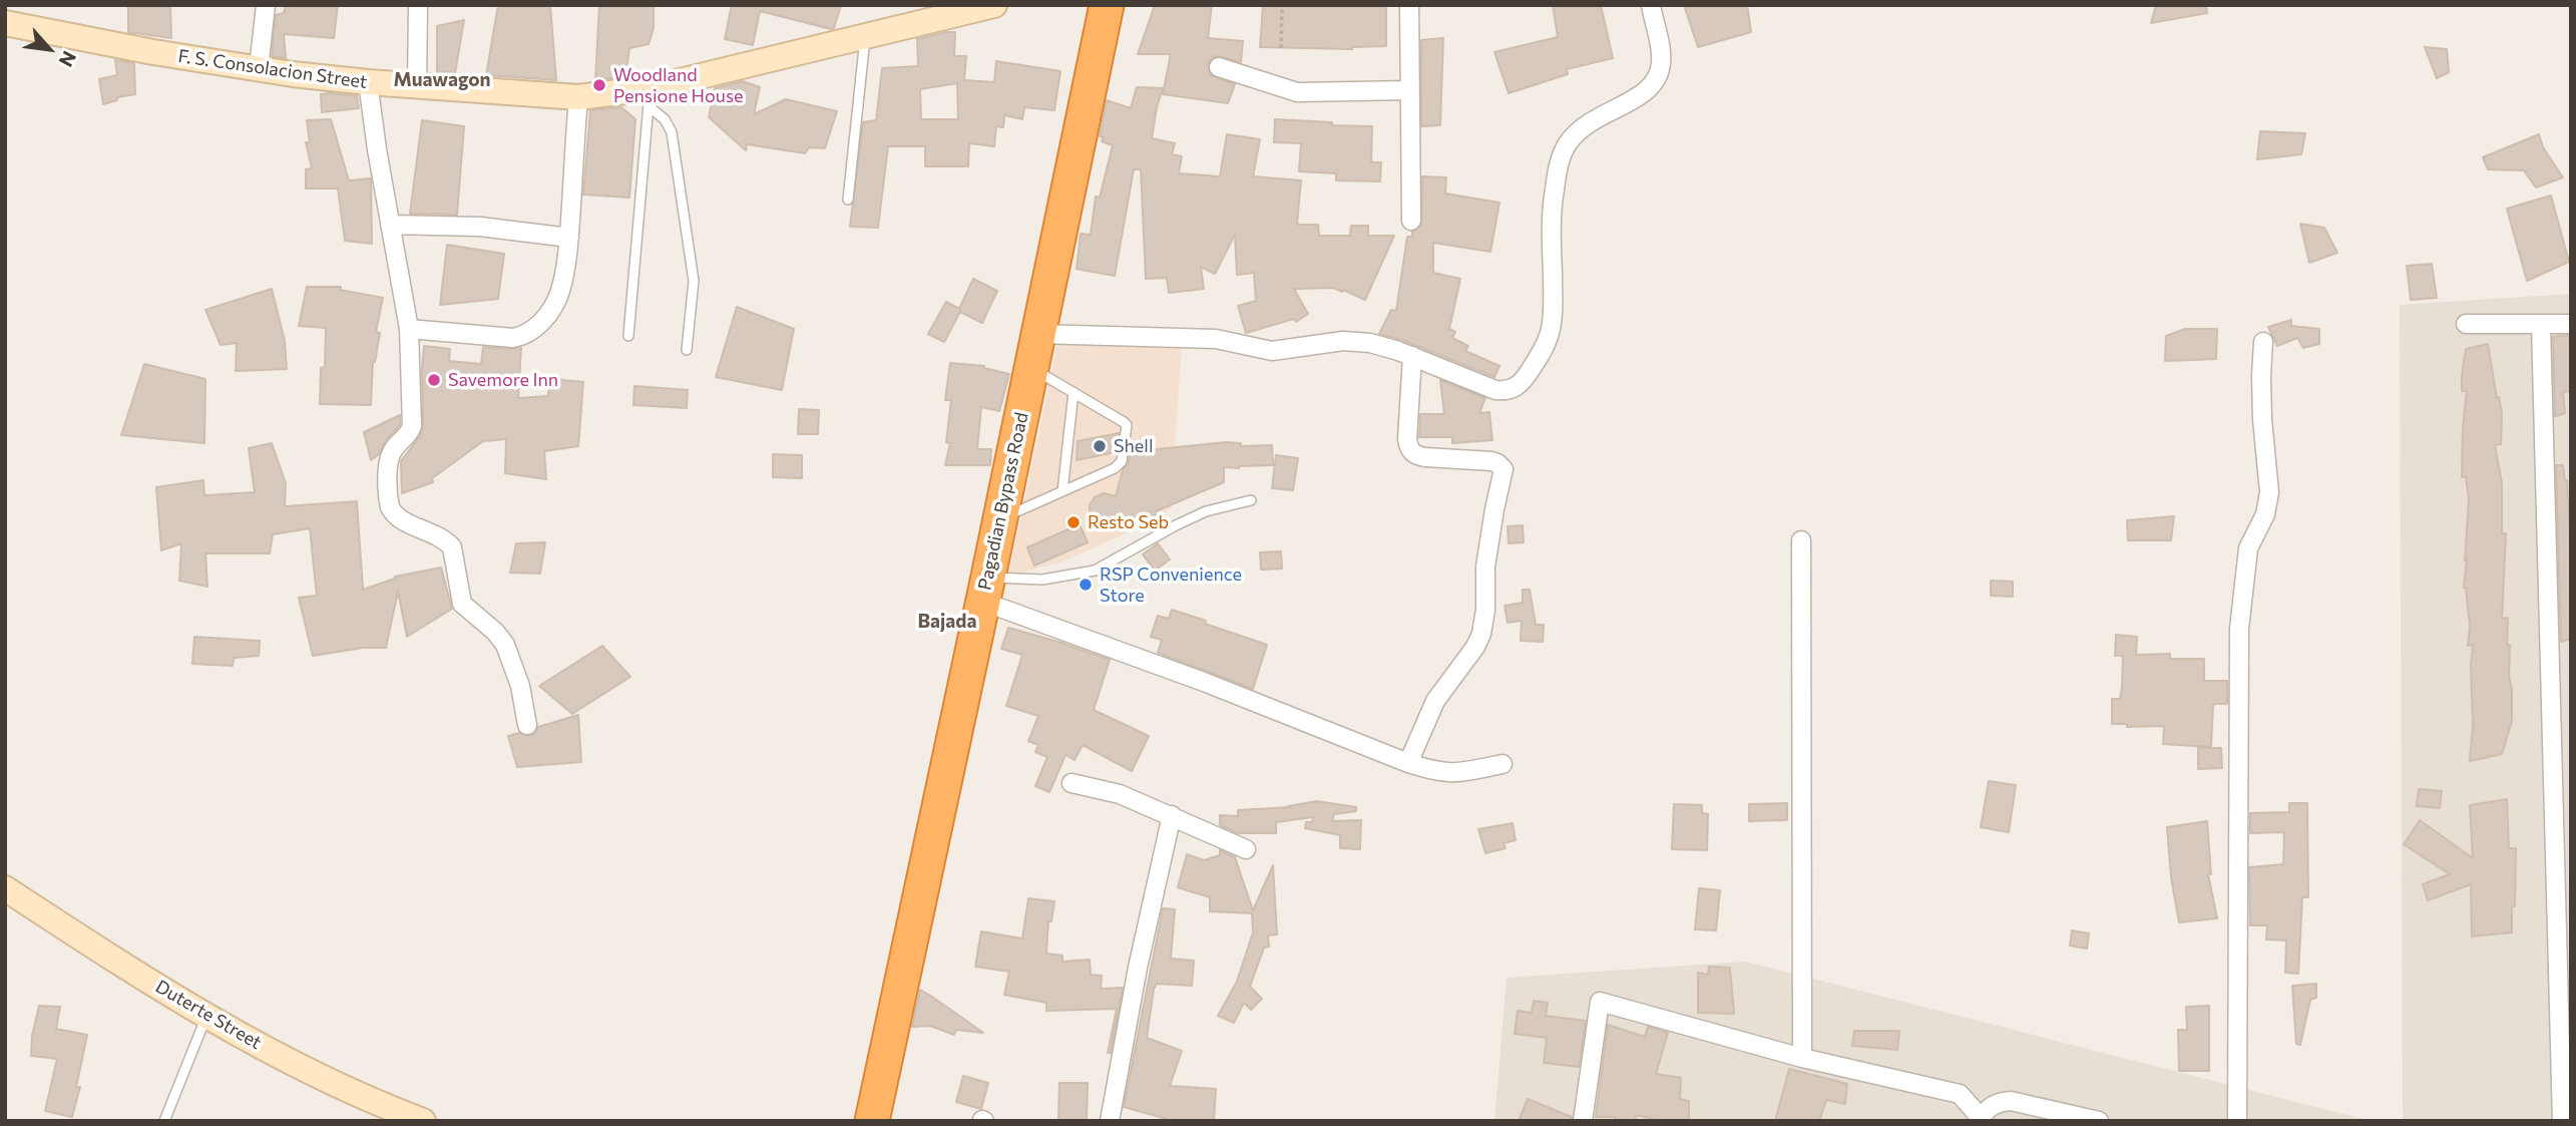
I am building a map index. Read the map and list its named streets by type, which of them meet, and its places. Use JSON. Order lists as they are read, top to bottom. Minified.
{"streets":{"highway":["Pagadian Bypass Road"],"street":["F. S. Consolacion Street","Duterte Street"]},"districts":["Muawagon","Bajada"],"places":["Woodland Pensione House","Savemore Inn","Shell","Resto Seb","RSP Convenience Store"],"north":"bottom right"}
